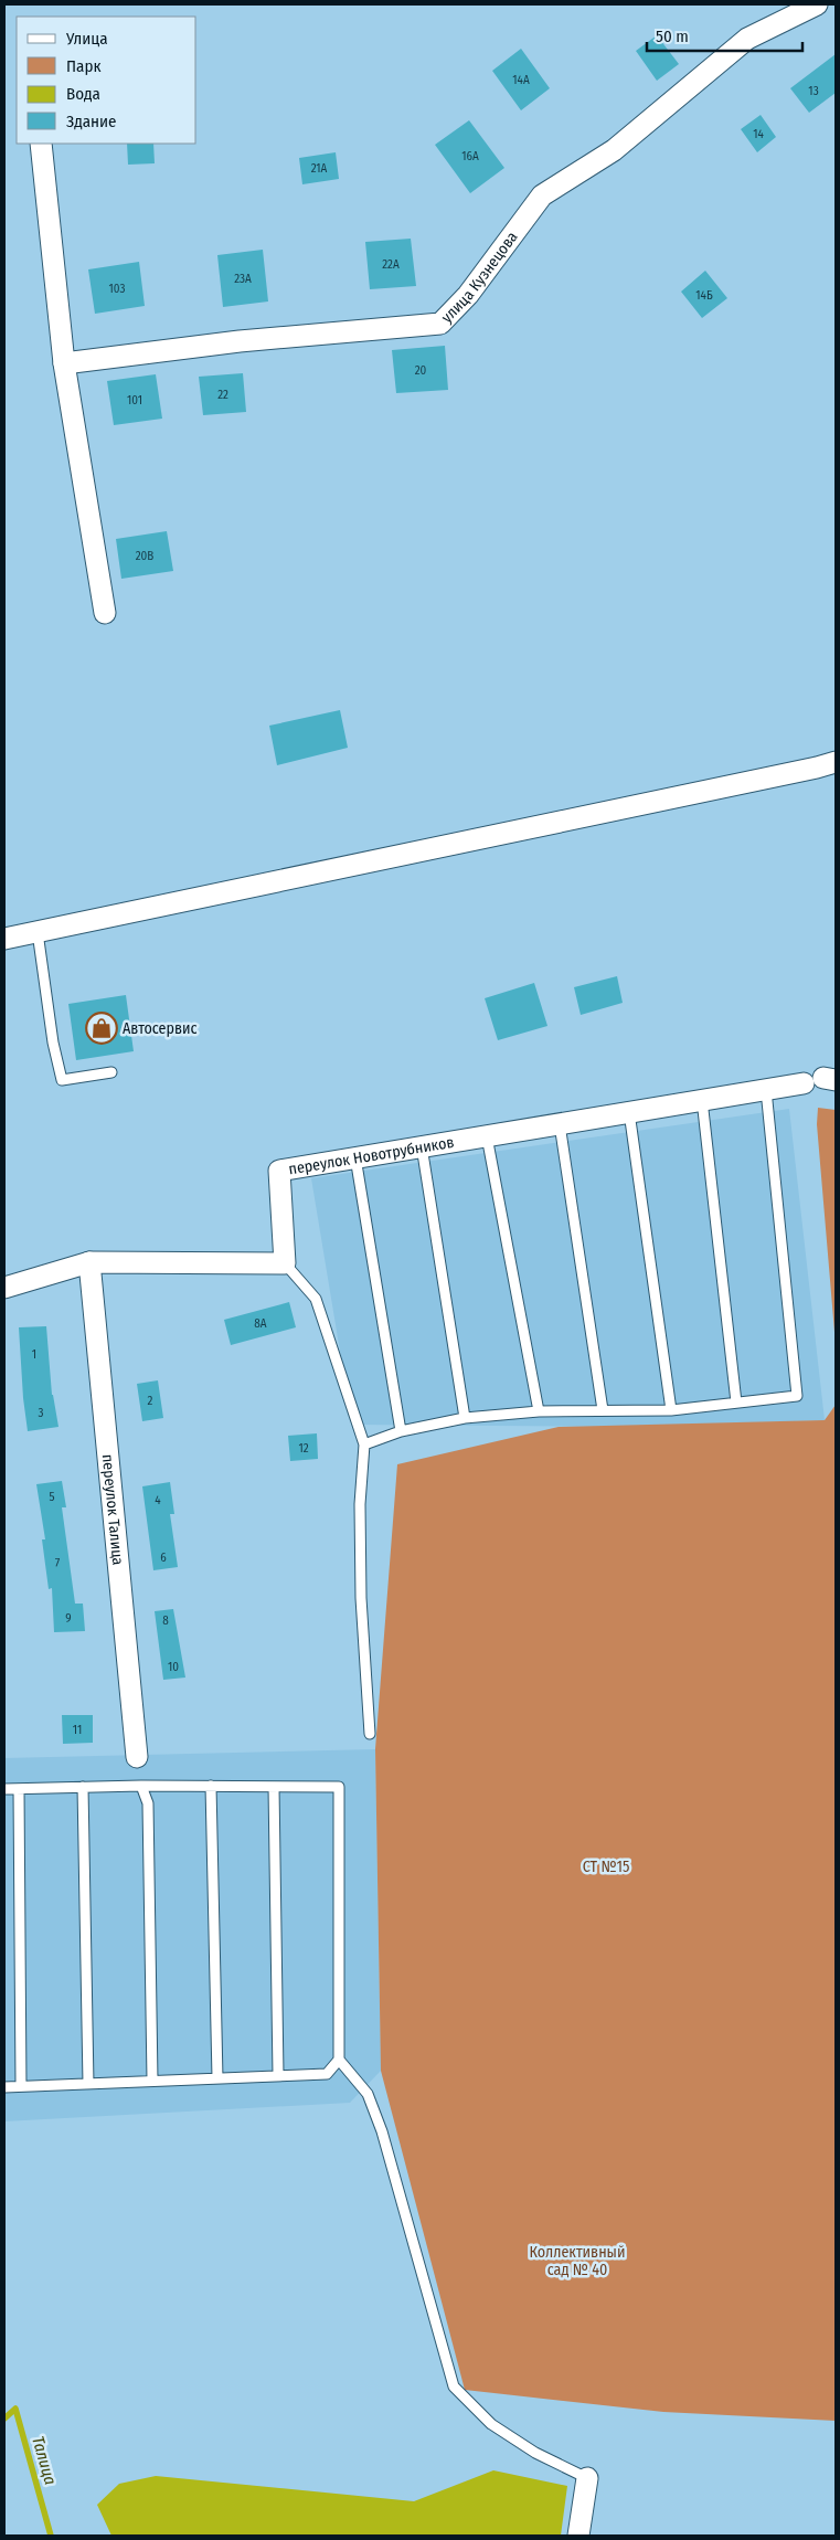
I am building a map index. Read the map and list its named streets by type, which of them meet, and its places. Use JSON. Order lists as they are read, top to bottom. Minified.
{"streets":{"street":["улица Кузнецова","переулок Новотрубников","переулок Талица"]},"water":["Талица"],"parks":["СТ №15","Коллективный сад № 40"],"places":{"shop":["Автосервис"]},"house_numbers":["14А","13","14","16А","21А","22А","23А","103","14Б","20","22","101","20В","8А","1","2","3","12","5","4","6","7","9","8","10","11"],"legend":["Улица","Парк","Вода","Здание"],"scale_bar":"50 m"}
